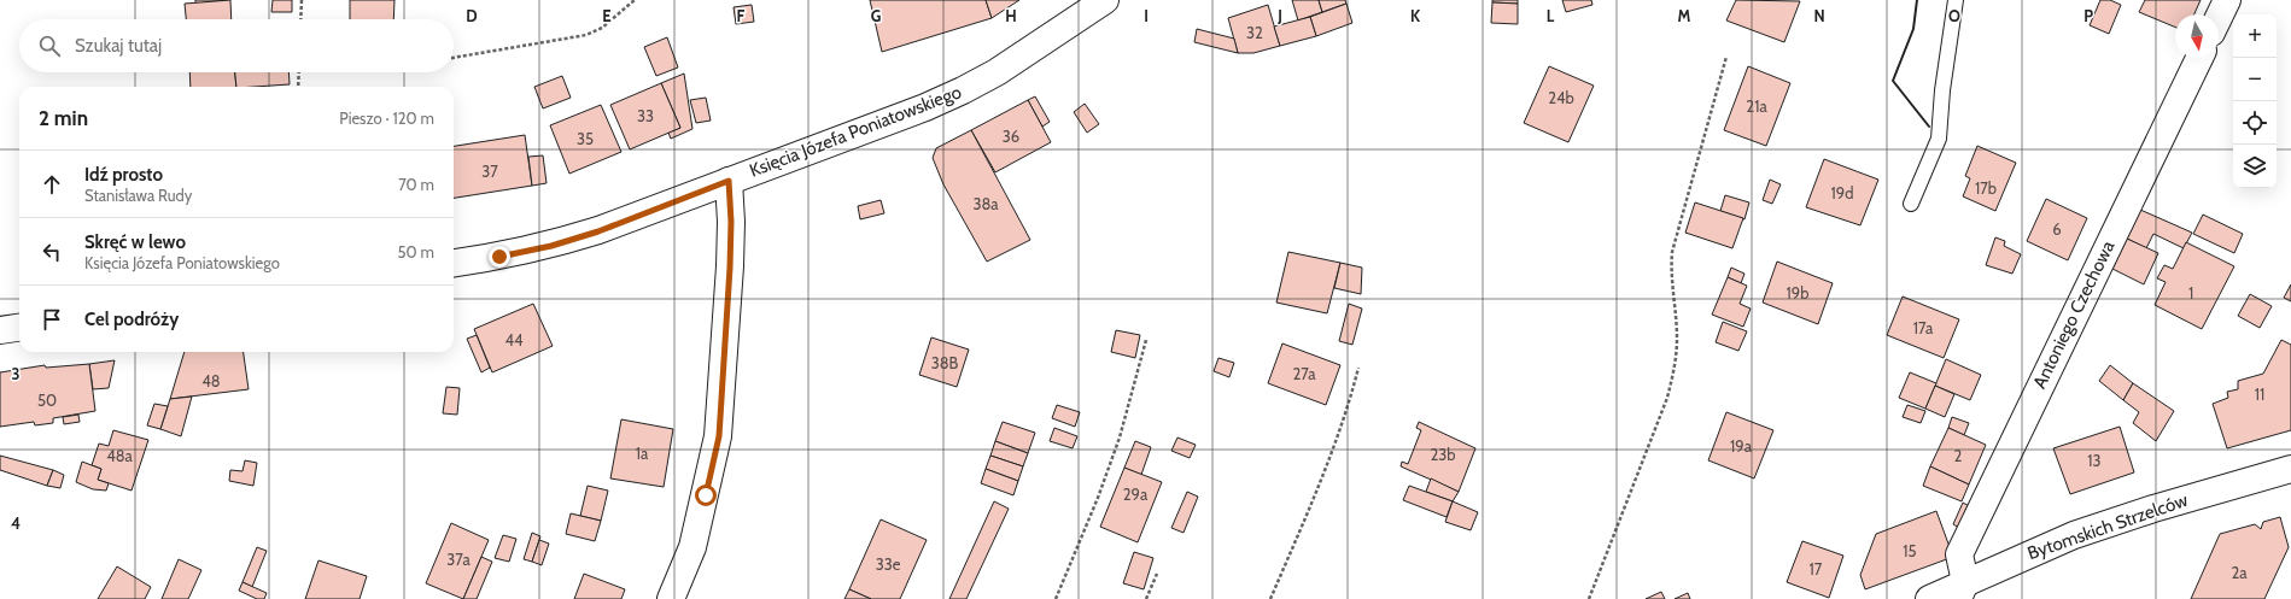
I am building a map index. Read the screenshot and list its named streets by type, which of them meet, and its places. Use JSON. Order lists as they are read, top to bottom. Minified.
{"streets":{"street":["Księcia Józefa Poniatowskiego","Antoniego Czechowa","Bytomskich Strzelców"]},"crossings":[["Antoniego Czechowa","Bytomskich Strzelców"]],"house_numbers":["32","24b","21a","33","36","35","37","17b","19d","38a","6","19b","1","17a","44","38B","27a","48","11","50","19a","1a","23b","48a","2","13","29a","15","37a","33e","17","2a"],"north":"bottom","page":{"map_buttons":["+","−"],"search":"Szukaj tutaj","heading":["2 min","Pieszo · 120 m"],"list":[["Idź prosto","Stanisława Rudy","70 m"],["Skręć w lewo","Księcia Józefa Poniatowskiego","50 m"],"Cel podróży"]},"grid":{"columns":["D","E","F","G","H","I","J","K","L","M","N","O","P"],"rows":["3","4"]}}
